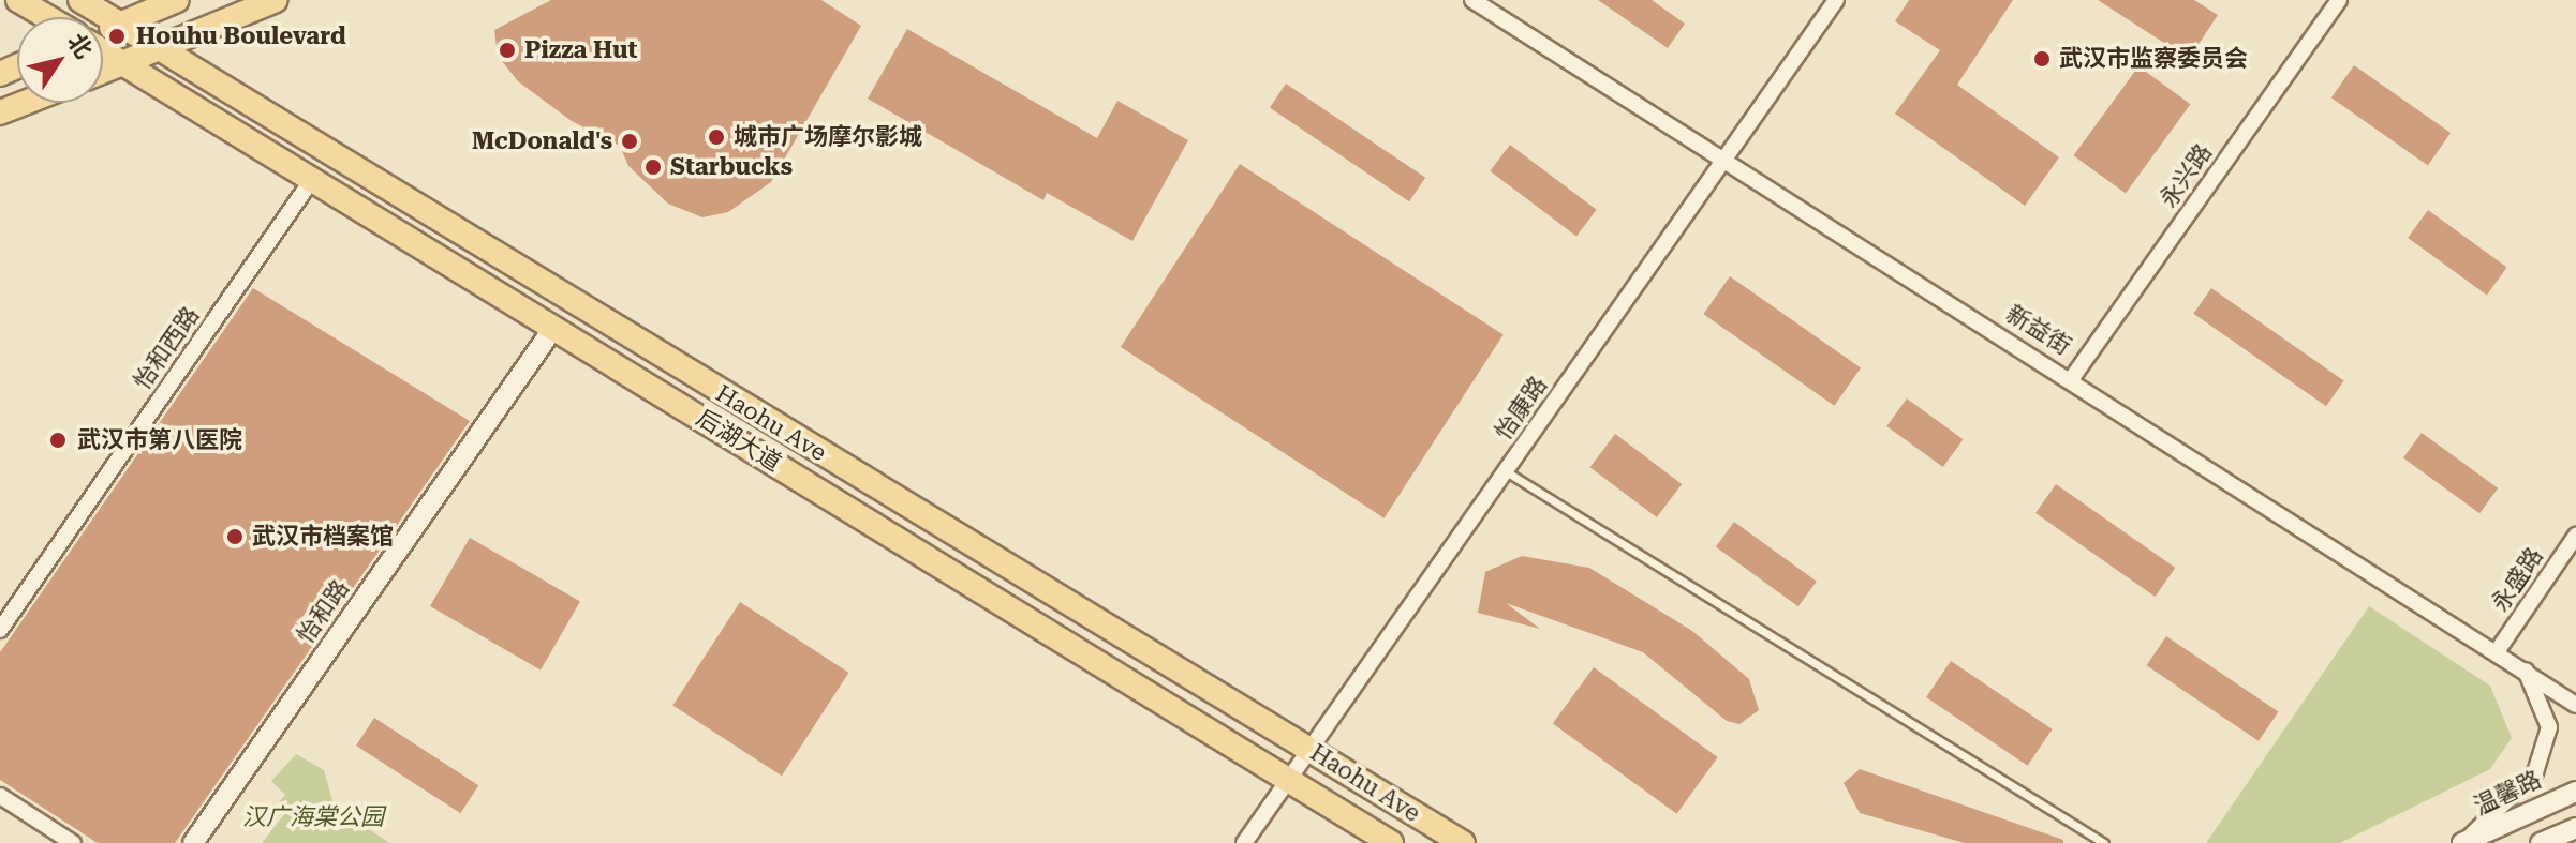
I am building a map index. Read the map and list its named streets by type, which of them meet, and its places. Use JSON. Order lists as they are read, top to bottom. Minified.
{"streets":{"main road":["Haohu Ave","后湖大道"],"street":["永兴路","新益街","怡和西路","怡康路","永盛路","怡和路","温馨路"]},"crossings":[["永兴路","新益街"],["新益街","怡康路"],["新益街","永盛路"],["怡和西路","后湖大道"],["怡康路","Haohu Ave"],["怡康路","后湖大道"],["后湖大道","怡和路"]],"parks":["汉广海棠公园"],"places":["Houhu Boulevard","Pizza Hut","武汉市监察委员会","城市广场摩尔影城","McDonald's","Starbucks","武汉市第八医院","武汉市档案馆"],"north":"top right"}
